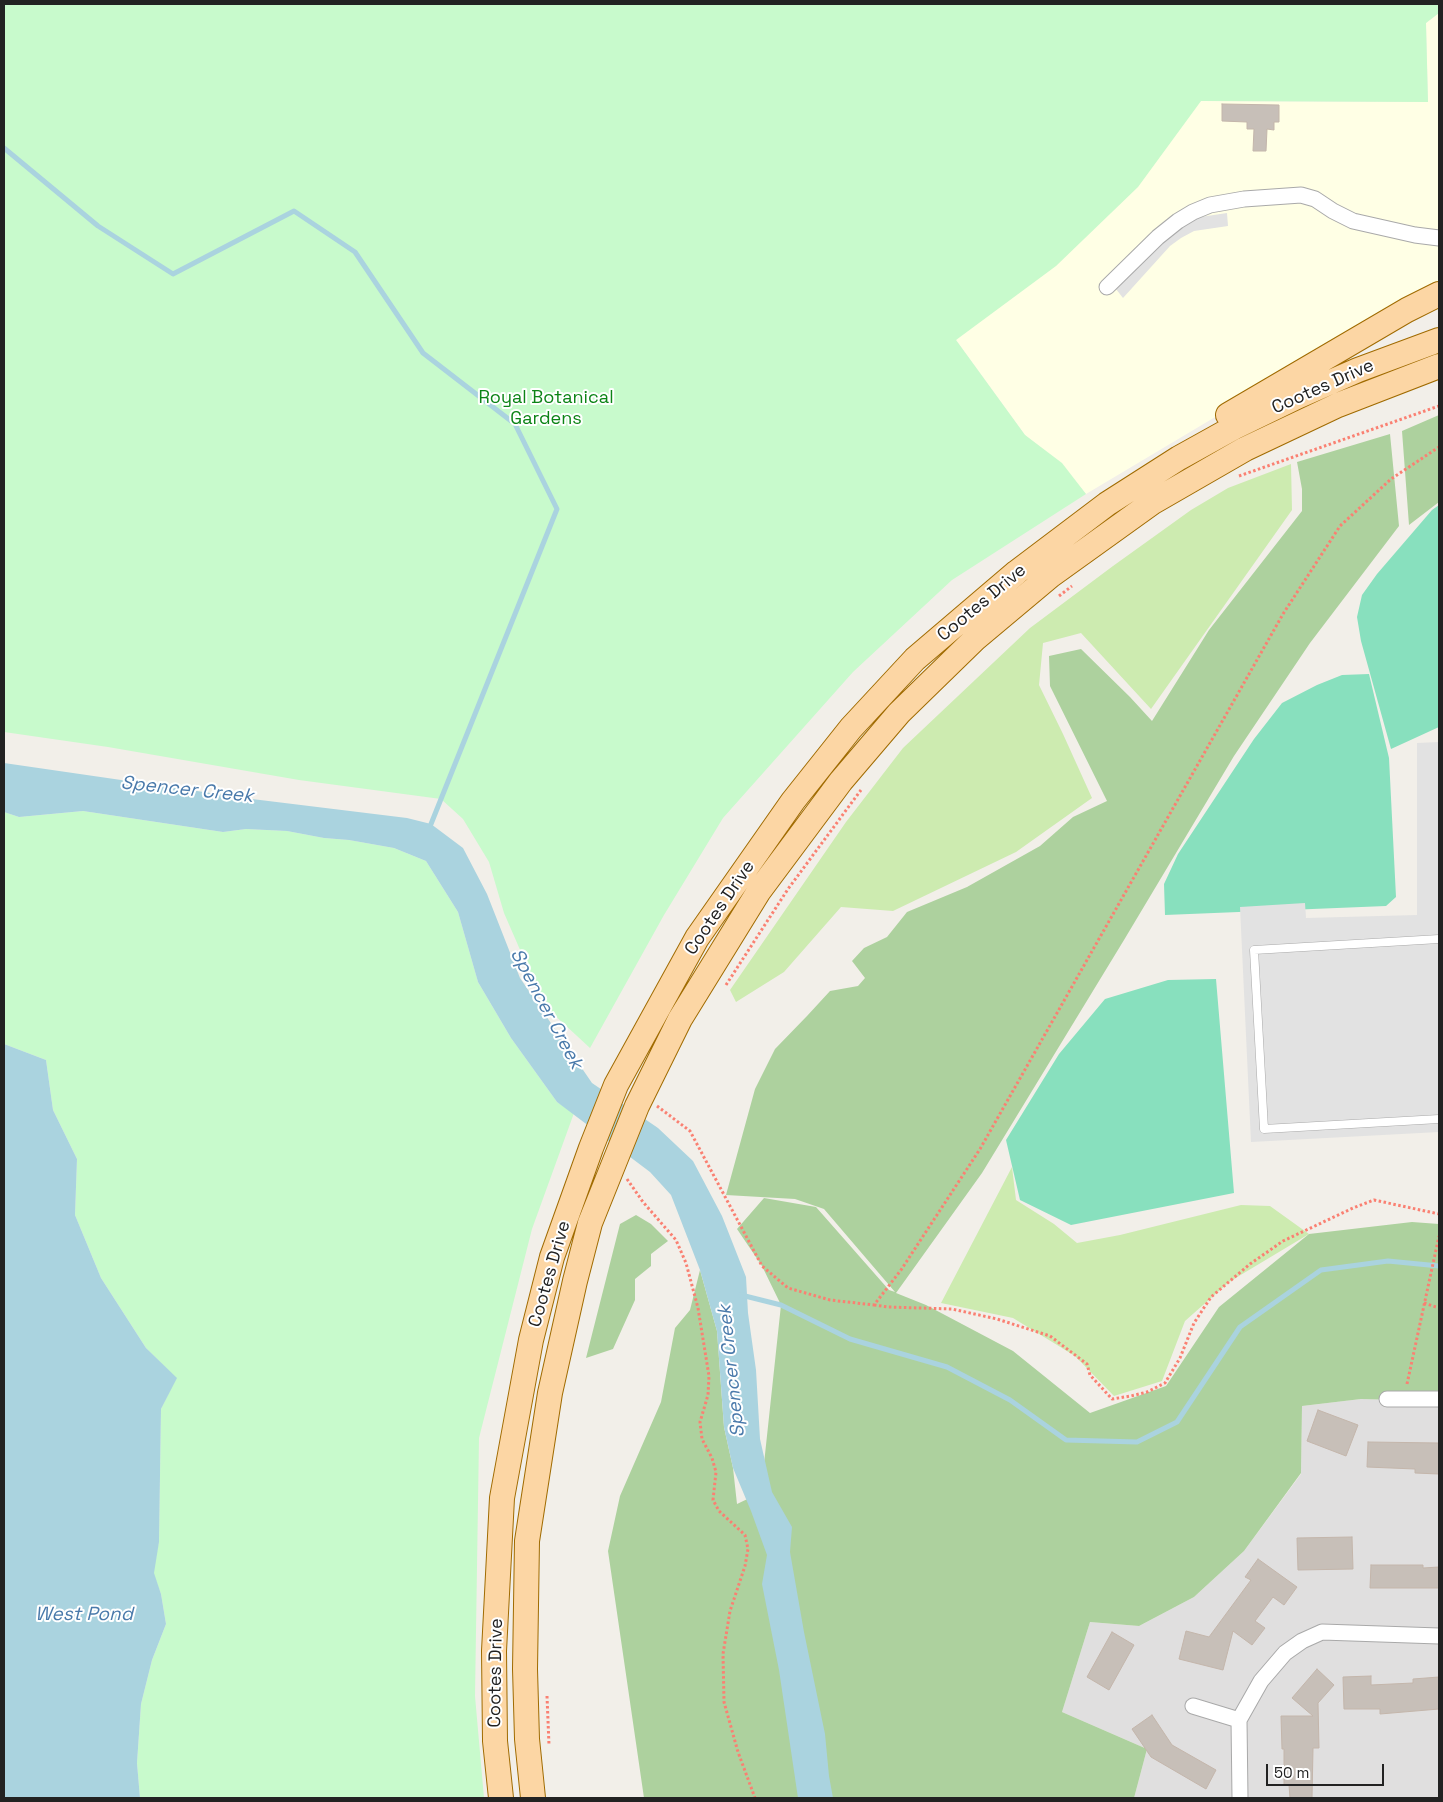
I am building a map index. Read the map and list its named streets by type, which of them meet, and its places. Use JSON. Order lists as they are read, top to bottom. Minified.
{"streets":{"main road":["Cootes Drive"]},"water":["Spencer Creek","West Pond"],"parks":["Royal Botanical Gardens"],"scale_bar":"50 m"}
